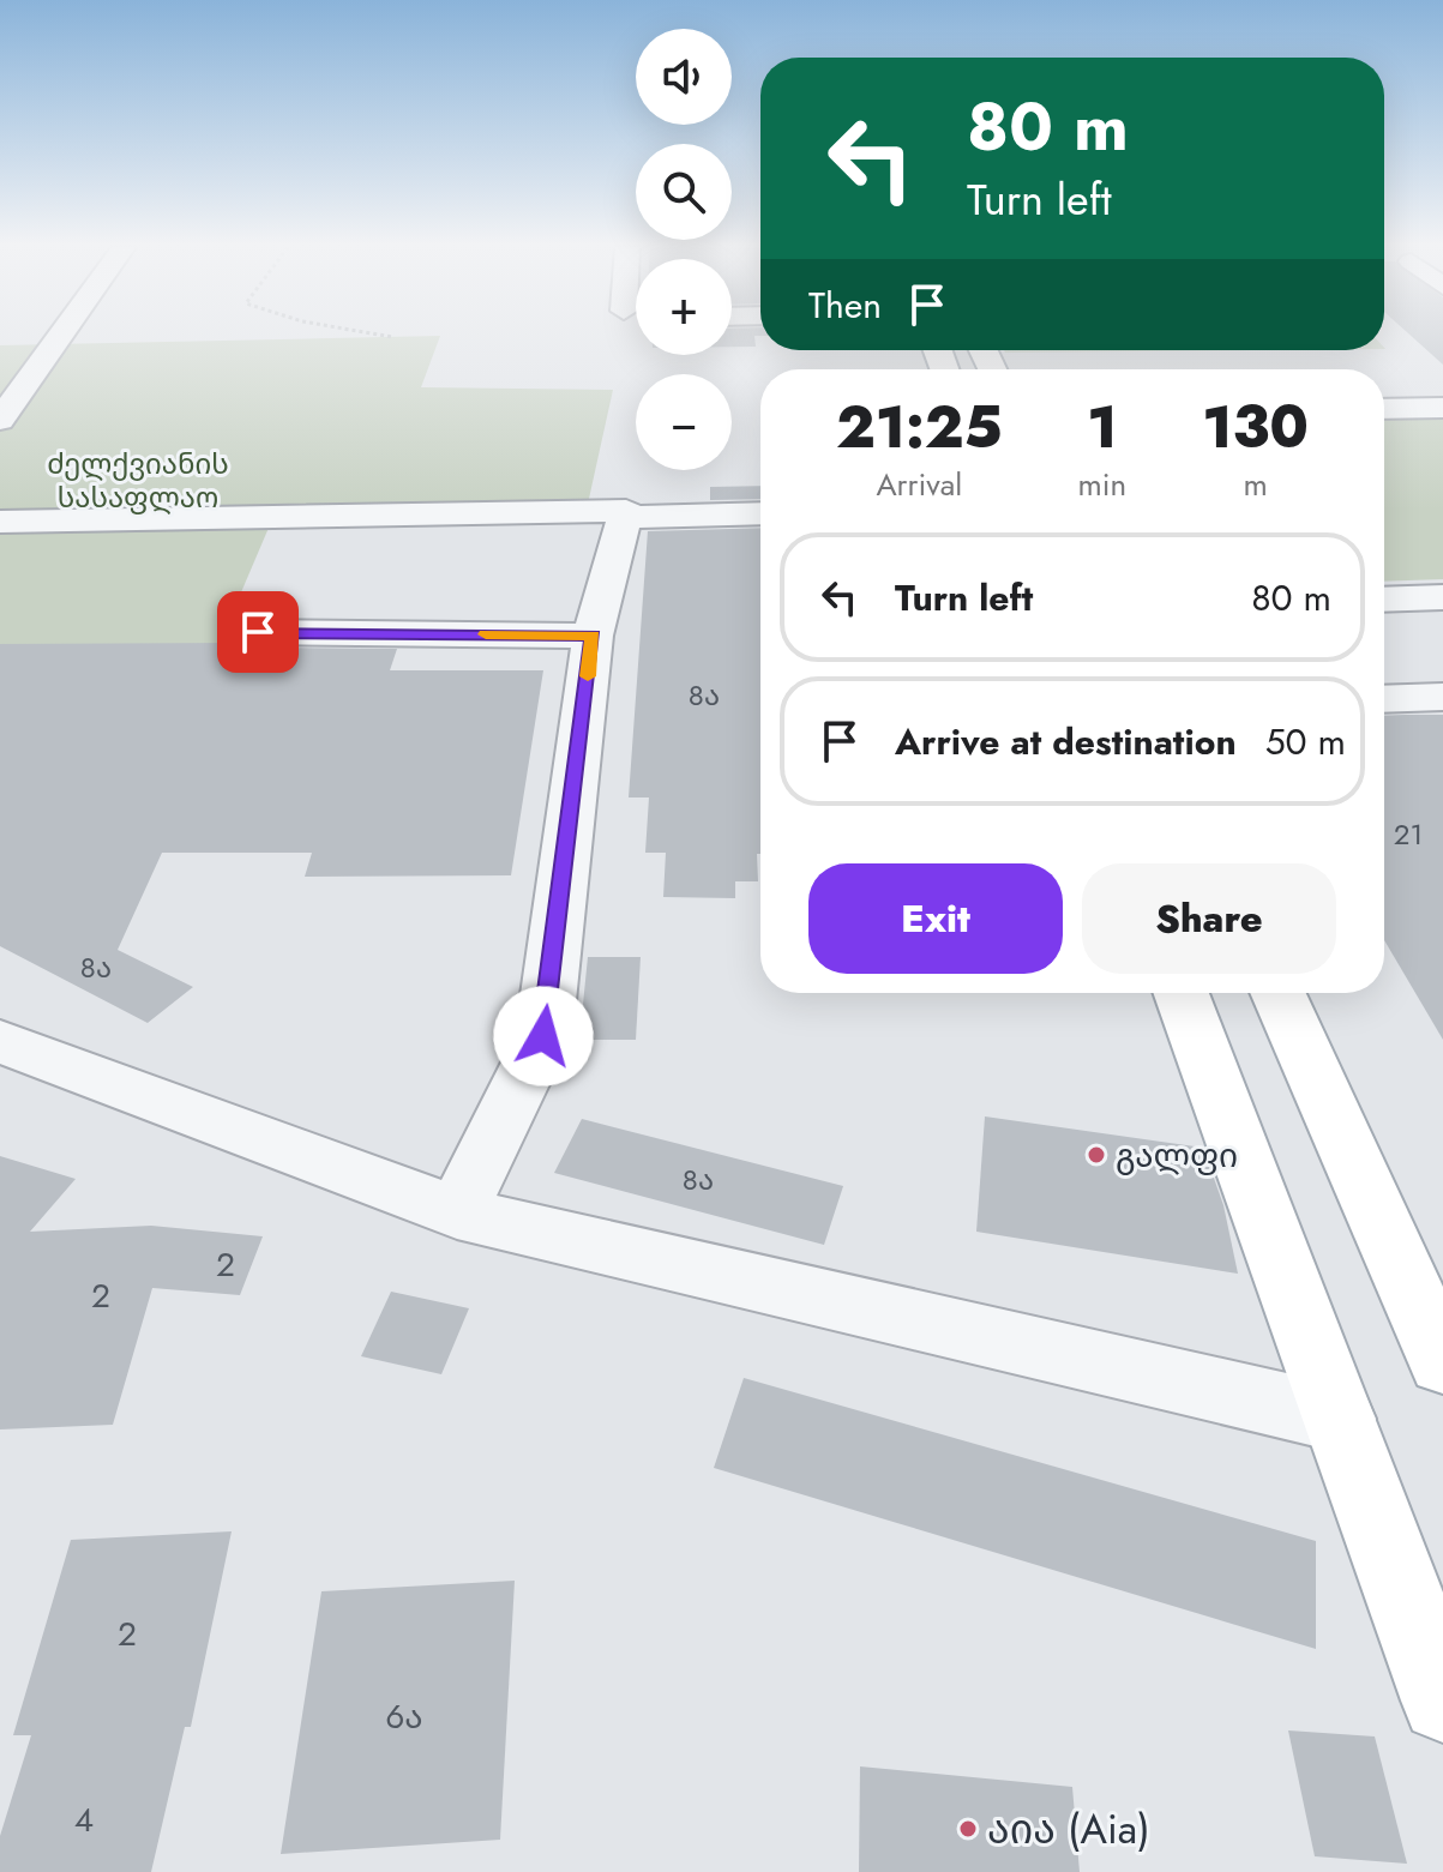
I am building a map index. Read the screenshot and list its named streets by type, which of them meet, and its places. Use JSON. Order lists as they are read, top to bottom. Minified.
{"parks":["ძელქვიანის სასაფლაო"],"places":["გალფი","აია (Aia)"],"house_numbers":["8ა","21","8ა","8ა","2","2","2","6ა","4"],"page":{"map_buttons":["+","−"],"turn":["80 m","Turn left"],"then":"Then","eta":["21:25","Arrival","1","min","130","m"],"list":[{"name":"Turn left","value":"80 m"},{"name":"Arrive at destination","value":"50 m"}],"buttons":["Exit","Share"]}}
